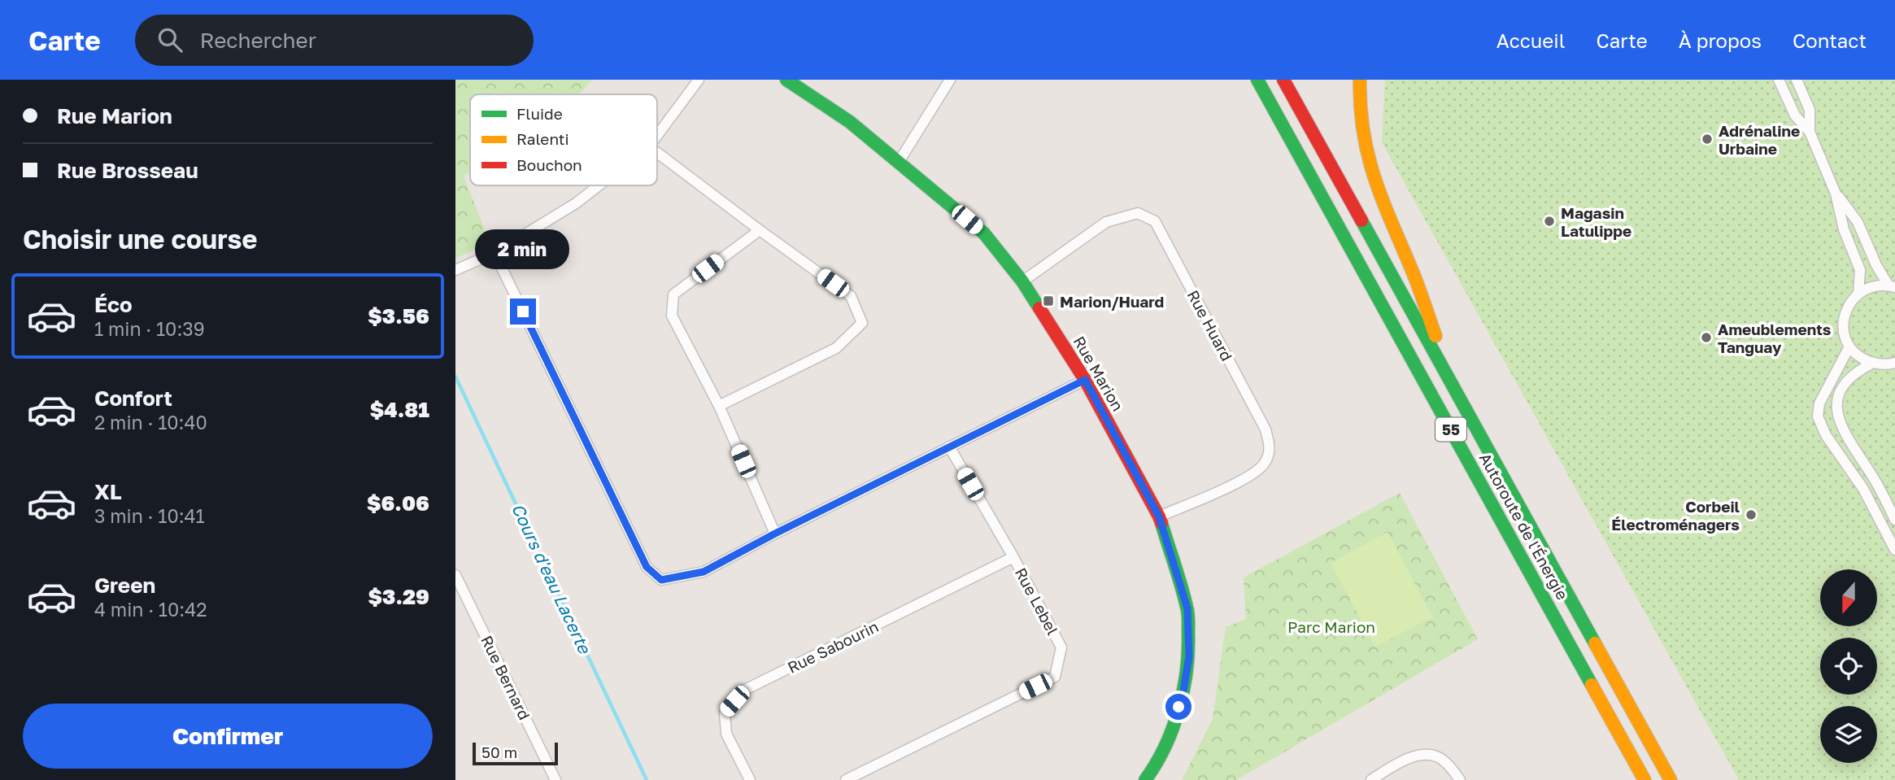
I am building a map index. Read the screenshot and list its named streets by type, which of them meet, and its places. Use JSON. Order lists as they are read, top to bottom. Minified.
{"streets":{"main road":["Rue Marion","55","Autoroute de l'Énergie"],"street":["Rue Huard","Rue Lebel","Rue Sabourin","Rue Bernard"]},"crossings":[["Rue Huard","Rue Marion"],["Rue Lebel","Rue Sabourin"]],"water":["Cours d'eau Lacerte"],"parks":["Parc Marion"],"places":{"other":["Adrénaline Urbaine","Magasin Latulippe","Ameublements Tanguay","Corbeil Électroménagers"],"transit":["Marion/Huard"]},"legend":["Fluide","Ralenti","Bouchon"],"scale_bar":"50 m","north":"bottom","page":{"header":"Carte","search":"Rechercher","nav":["Accueil","Carte","À propos","Contact"],"banner":["Rue Marion","Rue Brosseau"],"heading":"Choisir une course","bubble":"2 min","list":[{"name":"Éco","note":"1 min · 10:39","value":"$3.56"},{"name":"Confort","note":"2 min · 10:40","value":"$4.81"},{"name":"XL","note":"3 min · 10:41","value":"$6.06"},{"name":"Green","note":"4 min · 10:42","value":"$3.29"}],"buttons":"Confirmer","scale":"50 m"}}
